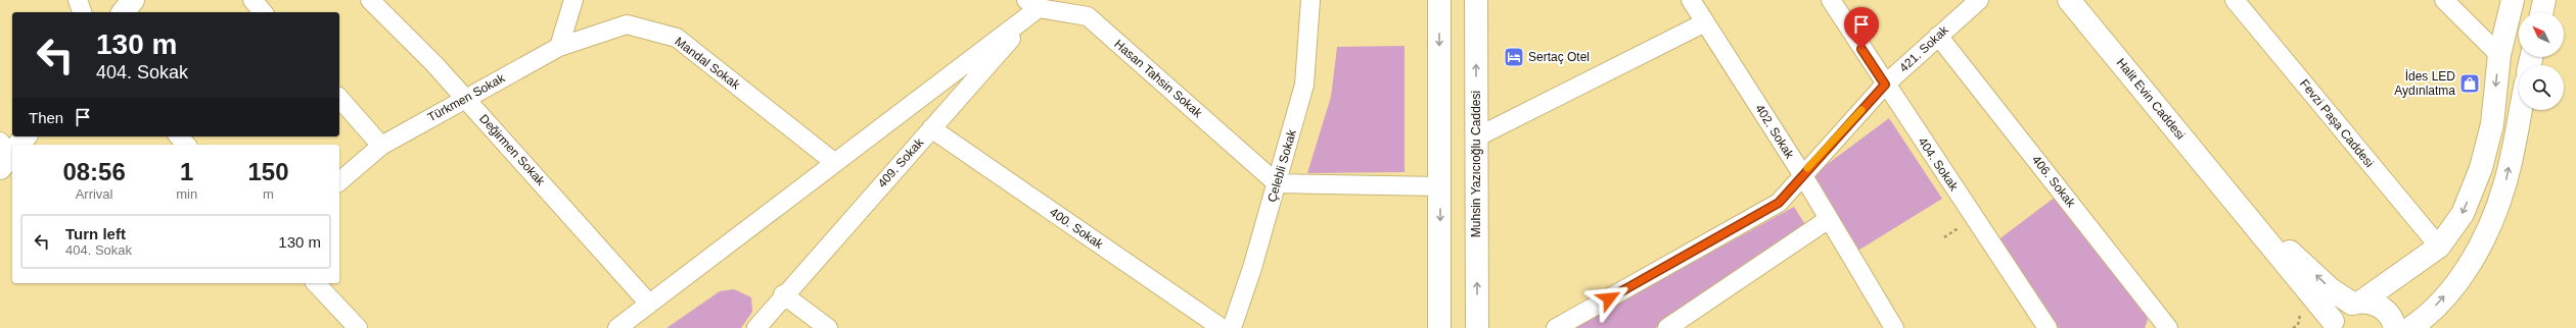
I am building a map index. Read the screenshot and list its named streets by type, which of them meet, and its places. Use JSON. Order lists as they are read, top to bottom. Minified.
{"streets":{"main road":["Halit Evin Caddesi","Muhsin Yazıcıoğlu Caddesi"],"street":["421. Sokak","Mandal Sokak","Hasan Tahsin Sokak","Türkmen Sokak","Fevzi Paşa Caddesi","402. Sokak","Değirmen Sokak","409. Sokak","404. Sokak","Çelebli Sokak","406. Sokak","400. Sokak"]},"crossings":[["421. Sokak","402. Sokak"],["421. Sokak","404. Sokak"],["421. Sokak","406. Sokak"],["Mandal Sokak","Türkmen Sokak"],["Hasan Tahsin Sokak","409. Sokak"],["Hasan Tahsin Sokak","Çelebli Sokak"],["Türkmen Sokak","Değirmen Sokak"],["409. Sokak","400. Sokak"]],"places":{"hotel":["Sertaç Otel"],"shop":["İdes LED Aydınlatma"]},"north":"top left","page":{"turn":["130 m","404. Sokak"],"then":"Then","eta":["08:56","Arrival","1","min","150","m"],"list":[{"name":"Turn left","note":"404. Sokak","value":"130 m"}]}}
